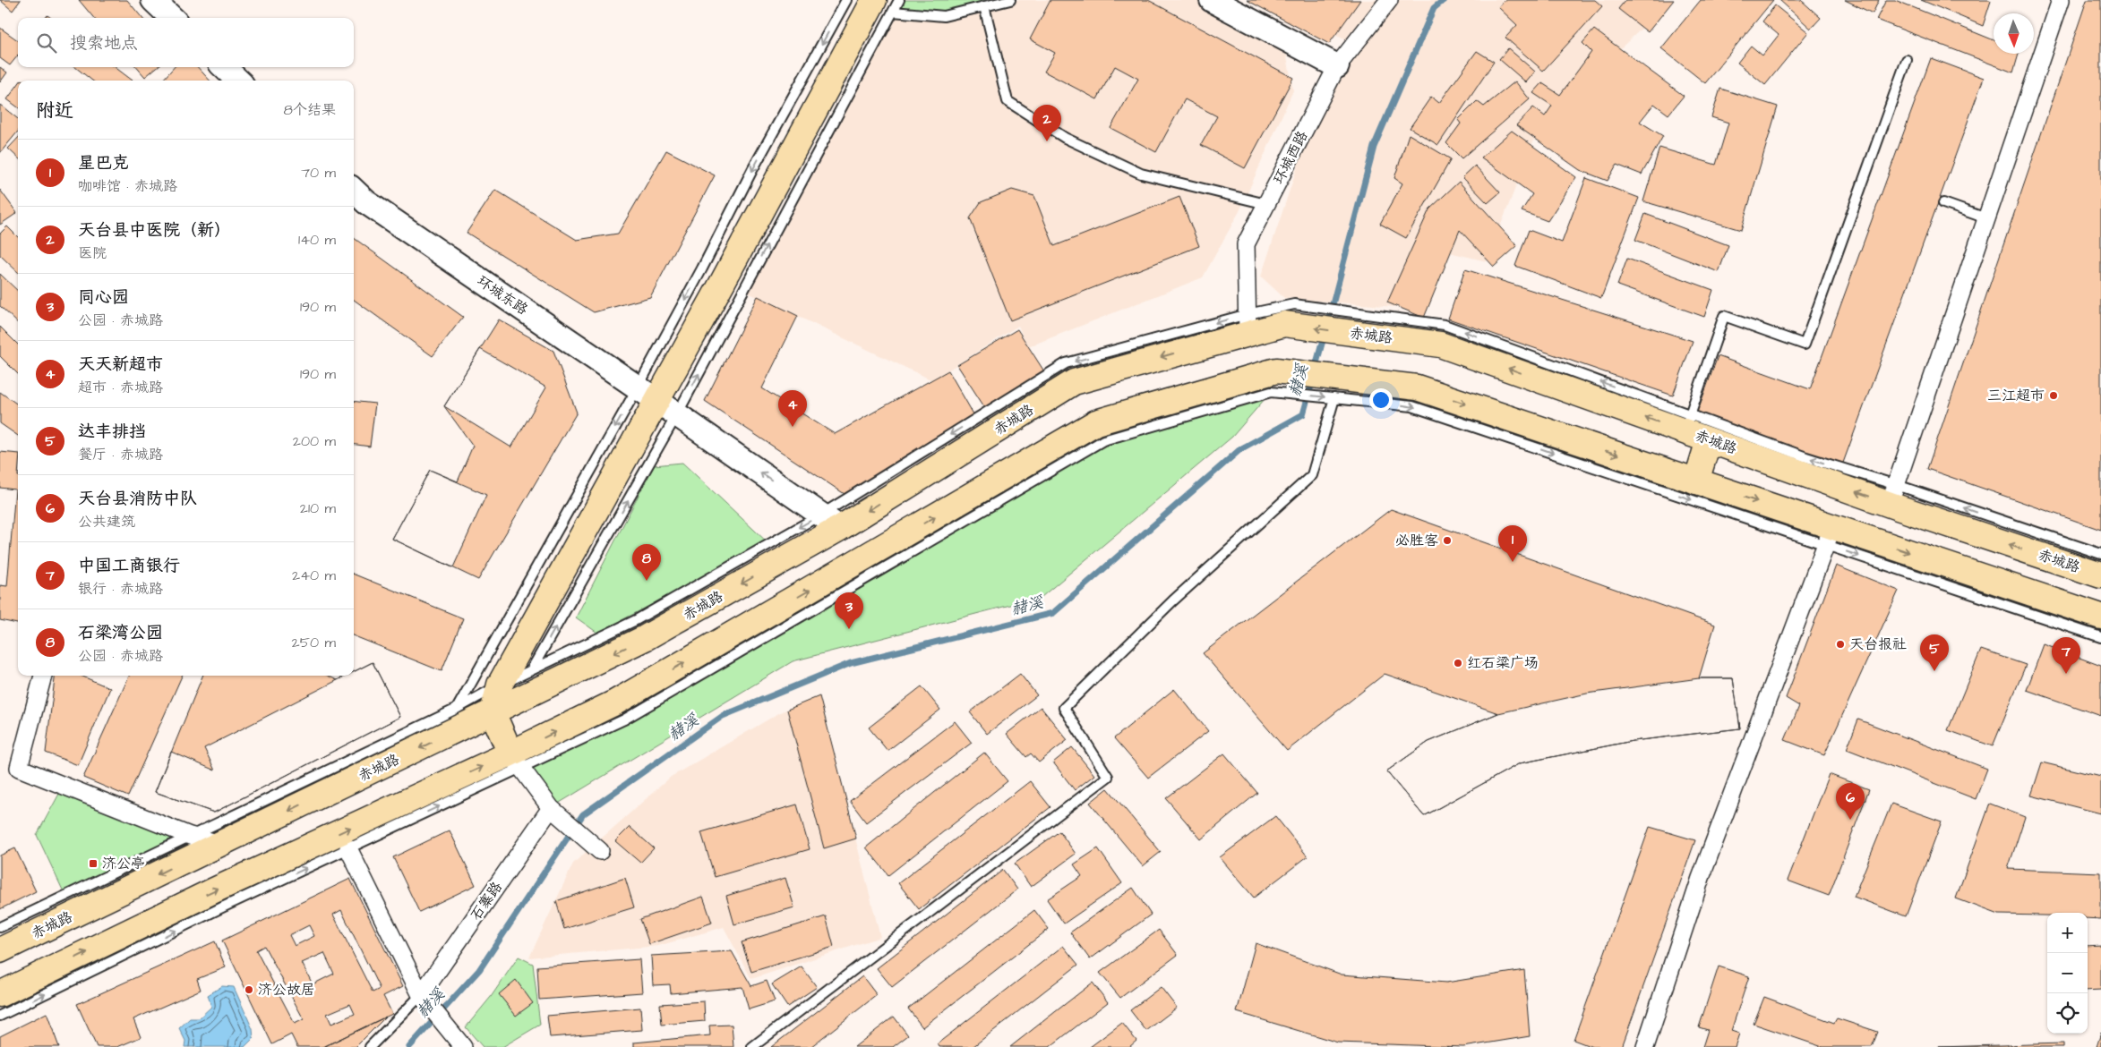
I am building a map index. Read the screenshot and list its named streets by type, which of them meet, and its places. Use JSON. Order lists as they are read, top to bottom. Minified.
{"streets":{"main road":["环城东路","赤城路"],"street":["环城西路","石寨路"]},"crossings":[["环城西路","赤城路"],["环城东路","赤城路"]],"water":["赭溪"],"places":{"other":["三江超市","必胜客","天台报社","红石梁广场","济公故居"],"transit":["济公亭"]},"north":"bottom","page":{"search":"搜索地点","heading":["附近","8个结果"],"pins":["2","4","1","8","3","5","7","6"],"list":[{"mark":"1","name":"星巴克","note":"咖啡馆 · 赤城路","value":"70 m"},{"mark":"2","name":"天台县中医院（新）","note":"医院","value":"140 m"},{"mark":"3","name":"同心园","note":"公园 · 赤城路","value":"190 m"},{"mark":"4","name":"天天新超市","note":"超市 · 赤城路","value":"190 m"},{"mark":"5","name":"达丰排挡","note":"餐厅 · 赤城路","value":"200 m"},{"mark":"6","name":"天台县消防中队","note":"公共建筑","value":"210 m"},{"mark":"7","name":"中国工商银行","note":"银行 · 赤城路","value":"240 m"},{"mark":"8","name":"石梁湾公园","note":"公园 · 赤城路","value":"250 m"}],"map_buttons":["+","−"]}}
